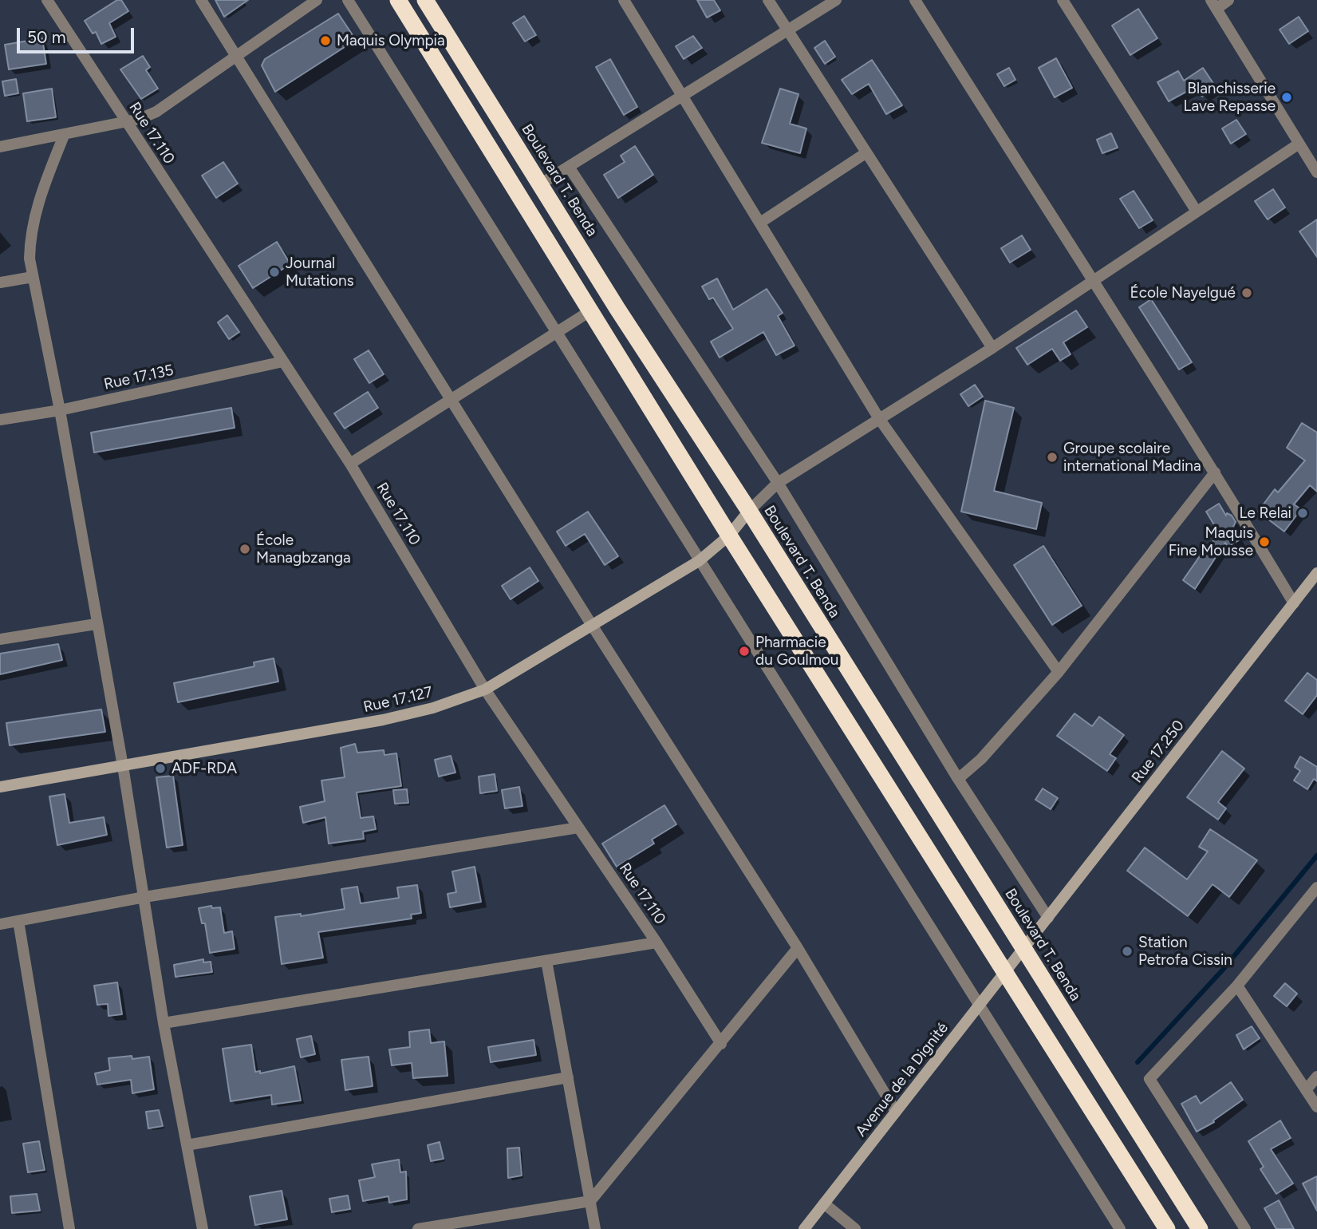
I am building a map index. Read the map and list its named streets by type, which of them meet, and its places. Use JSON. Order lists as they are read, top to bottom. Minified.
{"streets":{"highway":["Boulevard T. Benda"],"street":["Rue 17.110","Rue 17.135","Rue 17.127","Rue 17.250","Avenue de la Dignité"]},"crossings":[["Rue 17.110","Rue 17.135"],["Rue 17.110","Rue 17.127"],["Boulevard T. Benda","Rue 17.127"],["Boulevard T. Benda","Rue 17.250"],["Boulevard T. Benda","Avenue de la Dignité"],["Rue 17.250","Avenue de la Dignité"]],"places":["Maquis Olympia","Blanchisserie Lave Repasse","Journal Mutations","École Nayelgué","Groupe scolaire international Madina","Le Relai","Maquis Fine Mousse","École Managbzanga","Pharmacie du Goulmou","ADF-RDA","Station Petrofa Cissin"],"scale_bar":"50 m"}
